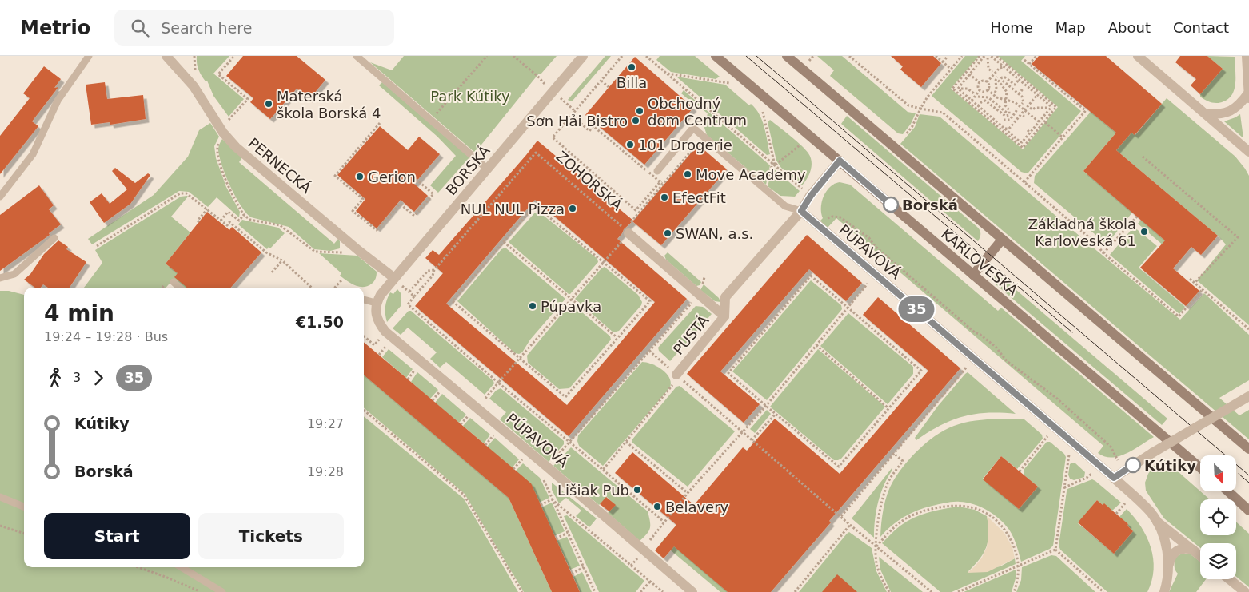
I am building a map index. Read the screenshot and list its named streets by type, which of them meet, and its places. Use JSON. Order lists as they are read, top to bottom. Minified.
{"streets":{"main road":["KARLOVESKÁ"],"street":["PERNECKÁ","BORSKÁ","PÚPAVOVÁ","PUSTÁ"],"path":["ZOHORSKÁ"]},"crossings":[["PERNECKÁ","BORSKÁ"],["BORSKÁ","PÚPAVOVÁ"],["PÚPAVOVÁ","PUSTÁ"],["KARLOVESKÁ","PUSTÁ"]],"parks":["Park Kútiky"],"places":["Billa","Materská škola Borská 4","Obchodný dom Centrum","Sơn Hải Bistro","101 Drogerie","Move Academy","Gerion","EfectFit","Borská","NUL NUL Pizza","Základná škola Karloveská 61","SWAN, a.s.","Púpavka","Kútiky","Lišiak Pub","Belavery"],"lines":["bus line 35"],"north":"bottom right","page":{"header":"Metrio","search":"Search here","nav":["Home","Map","About","Contact"],"on_map":"35","heading":["4 min","19:24 – 19:28 · Bus","€1.50"],"legs":["3","35"],"list":[{"name":"Kútiky","value":"19:27"},{"name":"Borská","value":"19:28"}],"buttons":["Start","Tickets"]}}
